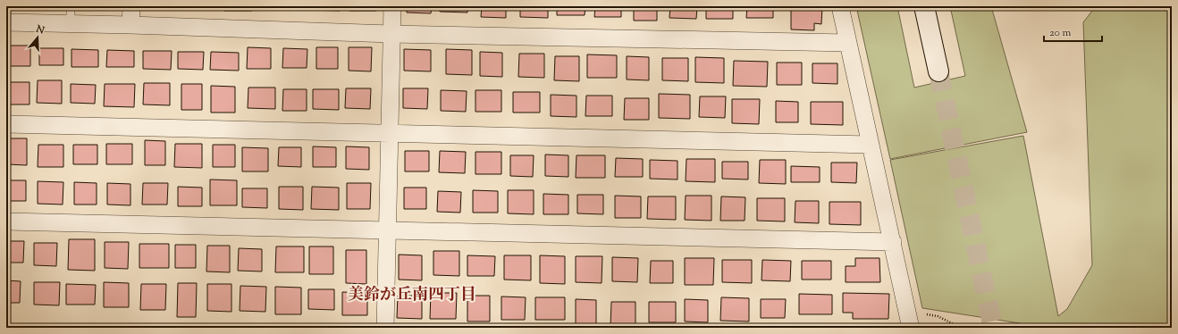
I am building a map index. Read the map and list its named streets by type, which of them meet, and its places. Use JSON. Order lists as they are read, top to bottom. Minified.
{"districts":["美鈴が丘南四丁目"],"scale_bar":"20 m","north":"top"}
